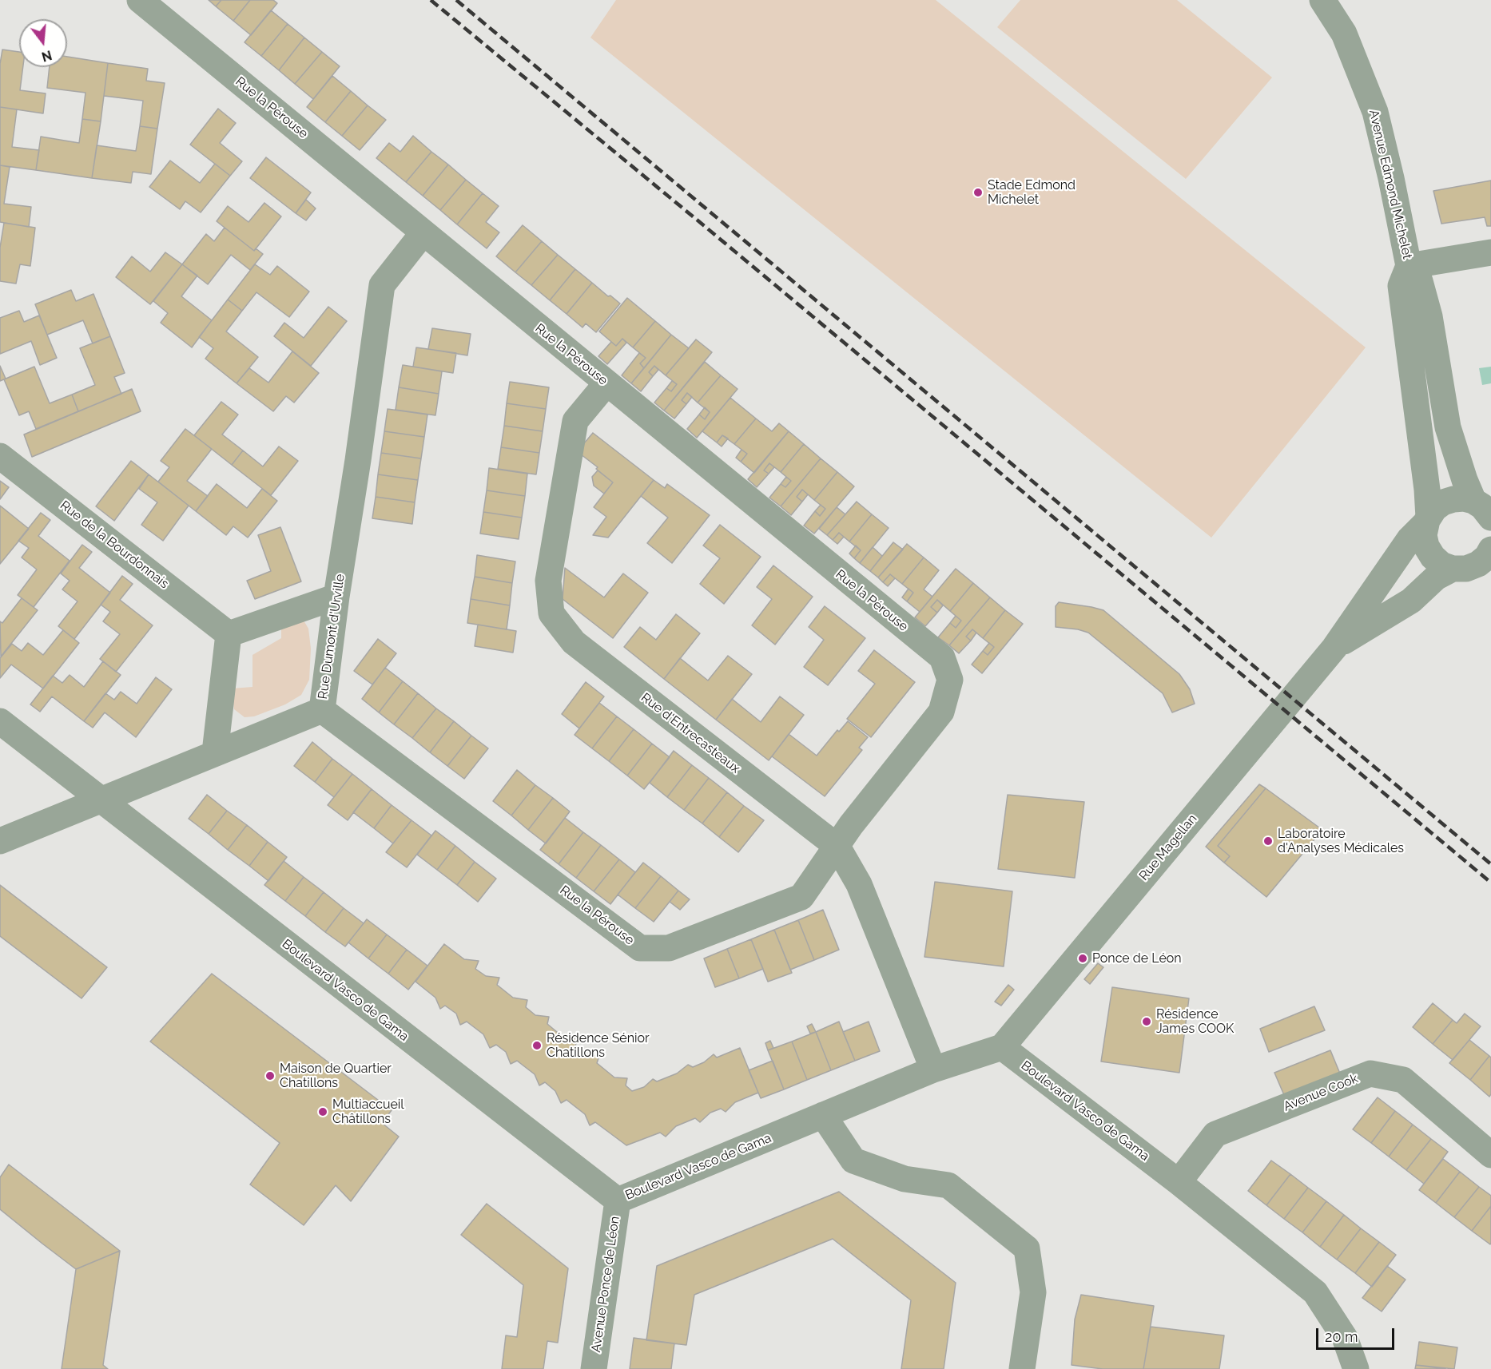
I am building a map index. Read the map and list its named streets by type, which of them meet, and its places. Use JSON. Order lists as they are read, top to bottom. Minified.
{"streets":{"street":["Rue la Pérouse","Avenue Edmond Michelet","Rue de la Bourdonnais","Rue Dumont d'Urville","Rue d'Entrecasteaux","Rue Magellan","Boulevard Vasco de Gama","Avenue Cook","Avenue Ponce de Léon"]},"crossings":[["Rue la Pérouse","Rue Dumont d'Urville"],["Rue la Pérouse","Rue d'Entrecasteaux"],["Avenue Edmond Michelet","Rue Magellan"],["Rue Dumont d'Urville","Boulevard Vasco de Gama"],["Rue d'Entrecasteaux","Boulevard Vasco de Gama"],["Rue Magellan","Boulevard Vasco de Gama"],["Boulevard Vasco de Gama","Avenue Cook"],["Boulevard Vasco de Gama","Avenue Ponce de Léon"]],"places":["Stade Edmond Michelet","Laboratoire d'Analyses Médicales","Ponce de Léon","Résidence James COOK","Résidence Sénior Chatillons","Maison de Quartier Chatillons","Multiaccueil Châtillons"],"scale_bar":"20 m","north":"bottom"}
